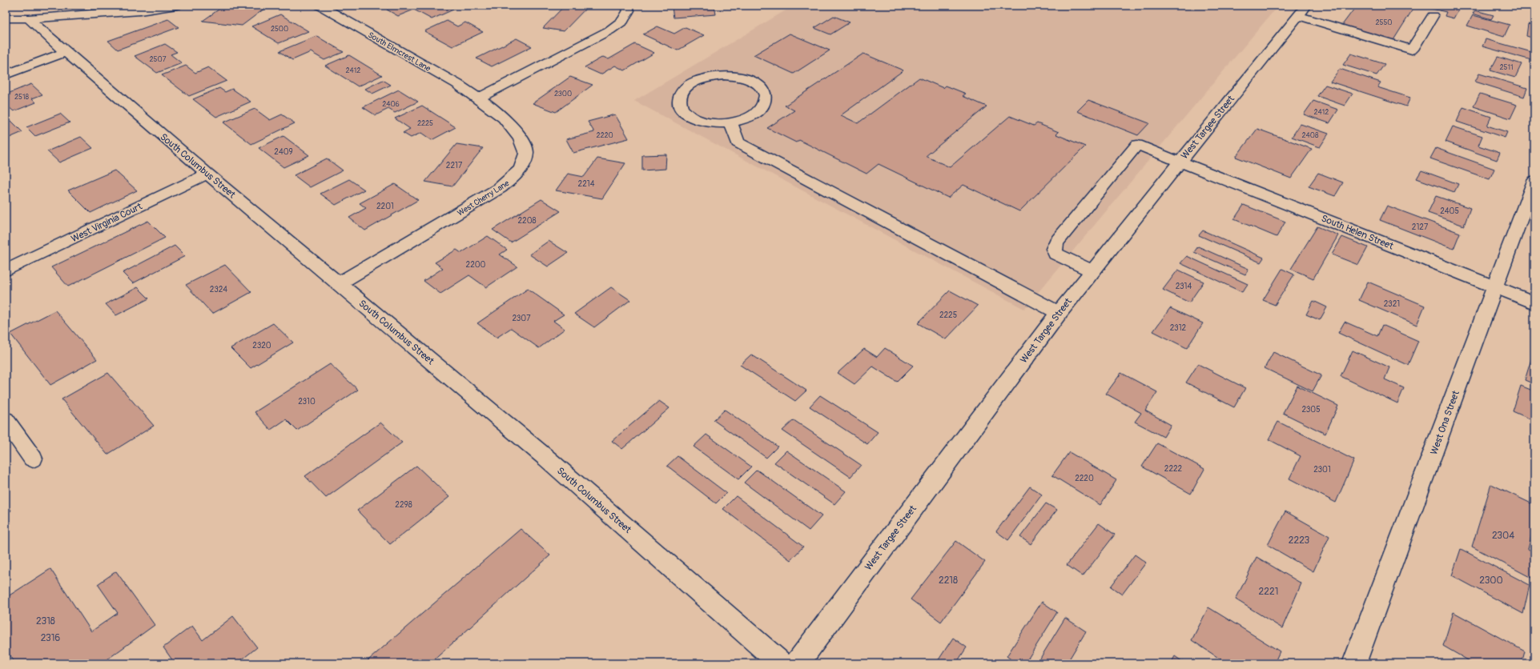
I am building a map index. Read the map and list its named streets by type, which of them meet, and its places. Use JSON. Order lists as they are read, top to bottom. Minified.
{"streets":{"street":["South Elmcrest Lane","West Targee Street","South Columbus Street","West Cherry Lane","West Virginia Court","South Helen Street","West Ona Street"]},"crossings":[["South Elmcrest Lane","West Cherry Lane"],["West Targee Street","South Helen Street"],["South Columbus Street","West Cherry Lane"],["South Columbus Street","West Virginia Court"],["South Helen Street","West Ona Street"]],"house_numbers":["2550","2500","2507","2511","2412","2300","2518","2406","2412","2225","2220","2408","2409","2217","2214","2201","2405","2208","2127","2200","2314","2324","2321","2225","2307","2312","2320","2310","2305","2222","2301","2220","2298","2304","2223","2218","2300","2221","2318","2316"]}
